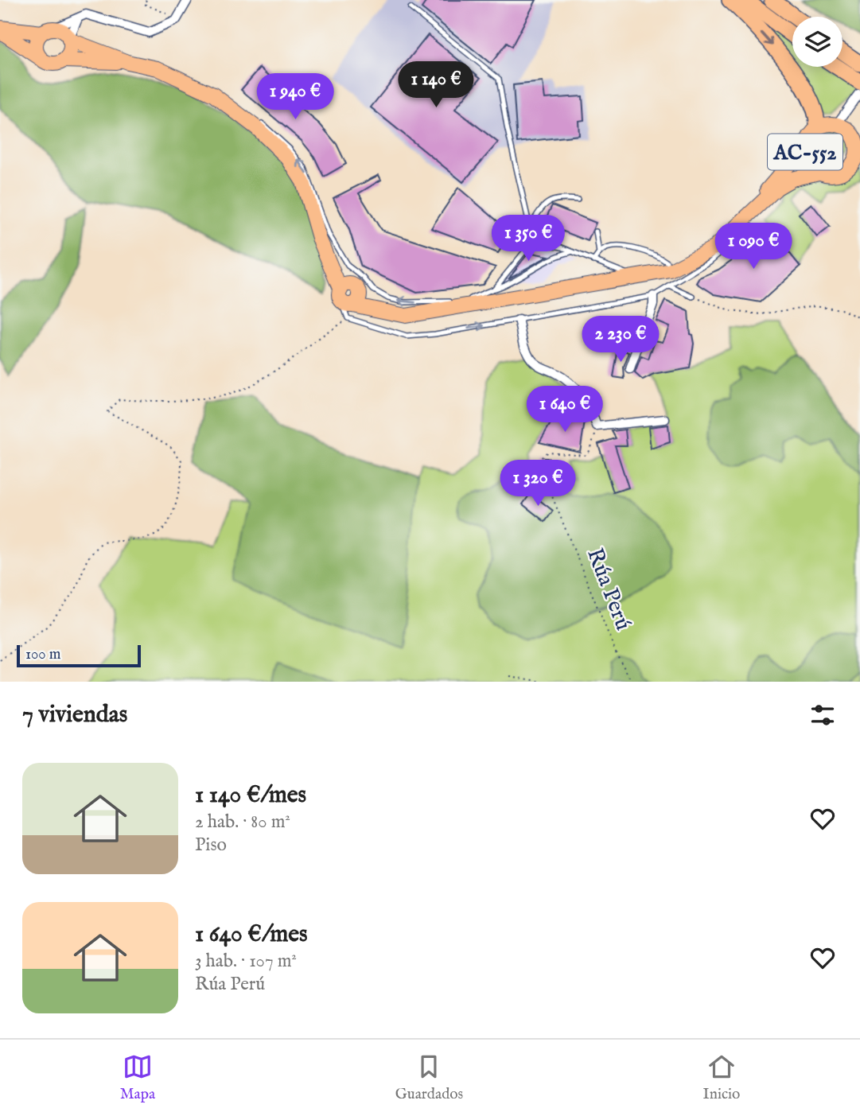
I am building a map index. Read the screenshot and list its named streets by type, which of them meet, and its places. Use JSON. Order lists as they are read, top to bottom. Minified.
{"streets":{"main road":["AC-552"],"path":["Rúa Perú"]},"scale_bar":"100 m","page":{"price":["1 140 €","1 940 €","1 350 €","1 090 €","2 230 €","1 640 €","1 320 €"],"scale":"100 m","heading":"7 viviendas","list":[{"name":"1 140 €/mes","note":"2 hab. · 80 m² · Piso"},{"name":"1 640 €/mes","note":"3 hab. · 107 m² · Rúa Perú"}],"tabs":["Mapa","Guardados","Inicio"]}}
